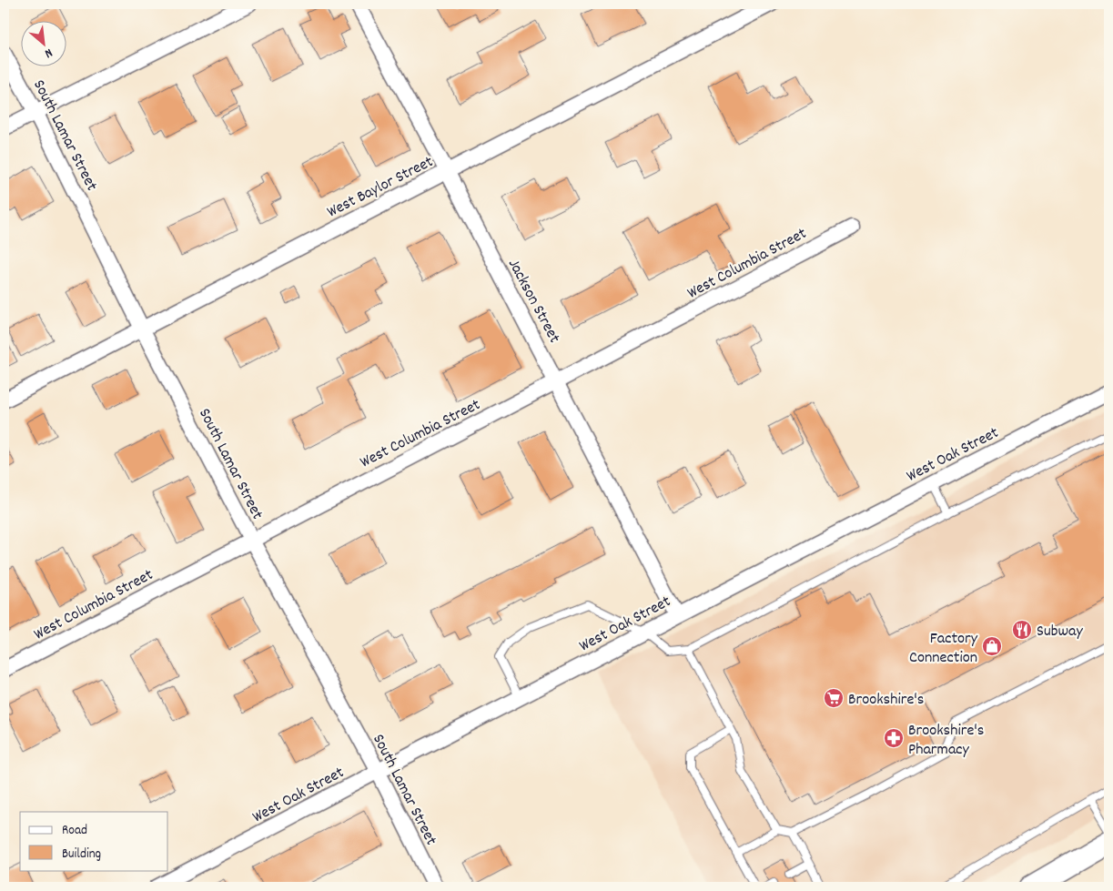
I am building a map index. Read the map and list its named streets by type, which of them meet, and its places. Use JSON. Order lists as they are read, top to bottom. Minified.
{"streets":{"street":["South Lamar Street","West Baylor Street","West Columbia Street","Jackson Street","West Oak Street"]},"crossings":[["South Lamar Street","West Baylor Street"],["South Lamar Street","West Columbia Street"],["South Lamar Street","West Oak Street"],["West Baylor Street","Jackson Street"],["West Columbia Street","Jackson Street"],["Jackson Street","West Oak Street"]],"places":{"restaurant":["Subway"],"shop":["Factory Connection"],"supermarket":["Brookshire's"],"pharmacy":["Brookshire's Pharmacy"]},"legend":["Road","Building"],"north":"bottom right"}
